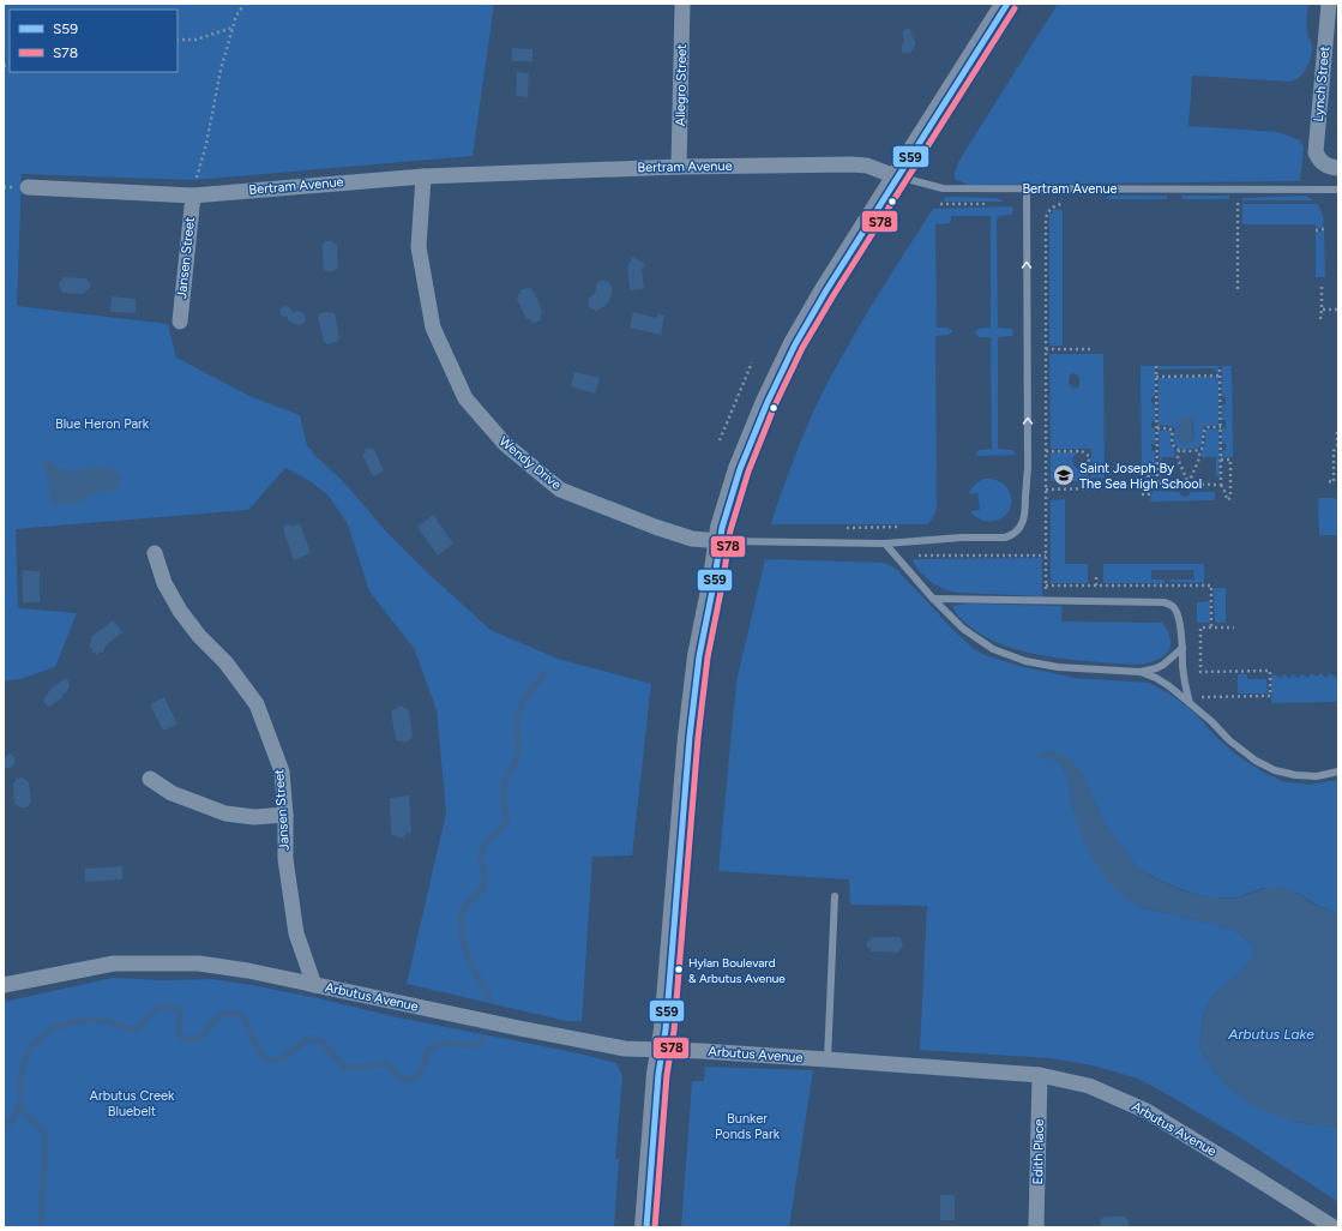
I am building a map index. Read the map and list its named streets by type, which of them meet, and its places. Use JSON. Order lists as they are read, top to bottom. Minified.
{"streets":{"street":["Lynch Street","Allegro Street","Bertram Avenue","Jansen Street","Wendy Drive","Arbutus Avenue","Edith Place"]},"crossings":[["Allegro Street","Bertram Avenue"],["Bertram Avenue","Jansen Street"],["Bertram Avenue","Wendy Drive"],["Jansen Street","Arbutus Avenue"],["Arbutus Avenue","Edith Place"]],"water":["Arbutus Lake"],"parks":["Blue Heron Park","Arbutus Creek Bluebelt","Bunker Ponds Park"],"places":{"school or university":["Saint Joseph By The Sea High School"],"other":["Hylan Boulevard & Arbutus Avenue"]},"lines":["transit line S59","transit line S78"],"legend":["S59","S78"]}
